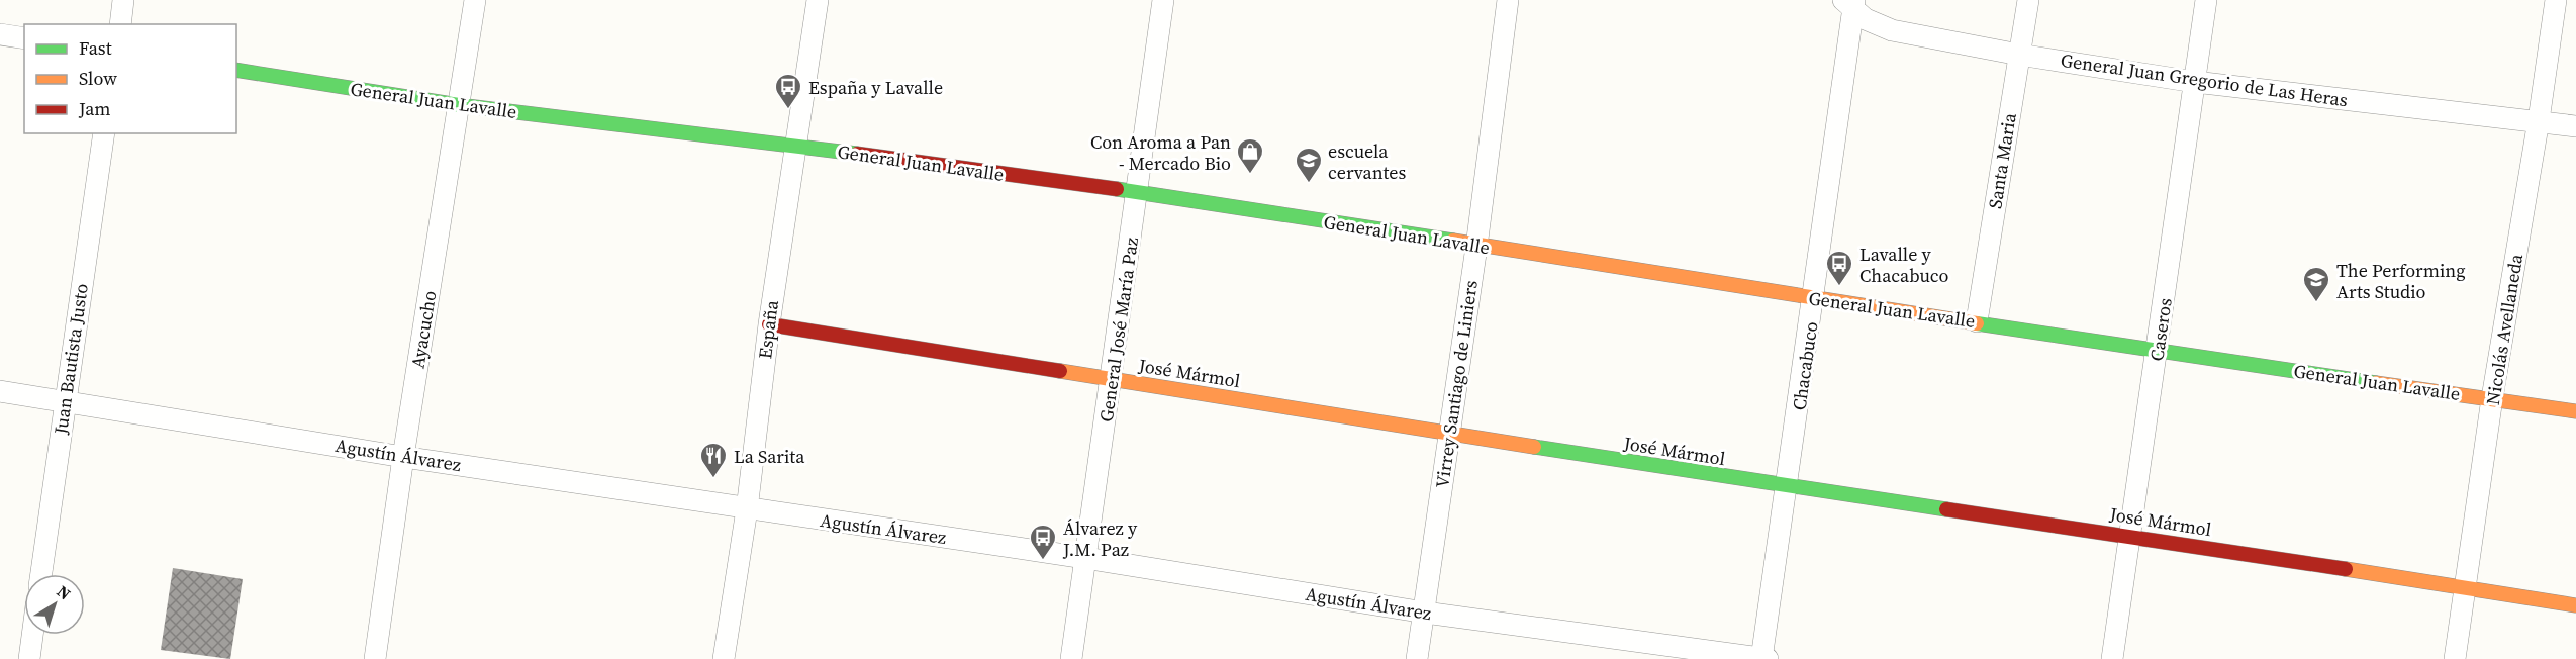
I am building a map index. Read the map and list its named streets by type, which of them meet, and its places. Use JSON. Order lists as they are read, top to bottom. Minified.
{"streets":{"street":["General Juan Gregorio de Las Heras","General Juan Lavalle","Santa Maria","Ayacucho","España","General José María Paz","Caseros","Nicolás Avellaneda","Juan Bautista Justo","Chacabuco","José Mármol","Virrey Santiago de Liniers","Agustín Álvarez"]},"crossings":[["General Juan Gregorio de Las Heras","Santa Maria"],["General Juan Gregorio de Las Heras","Caseros"],["General Juan Gregorio de Las Heras","Nicolás Avellaneda"],["General Juan Gregorio de Las Heras","Chacabuco"],["General Juan Lavalle","Santa Maria"],["General Juan Lavalle","Ayacucho"],["General Juan Lavalle","España"],["General Juan Lavalle","General José María Paz"],["General Juan Lavalle","Caseros"],["General Juan Lavalle","Nicolás Avellaneda"],["General Juan Lavalle","Chacabuco"],["General Juan Lavalle","Virrey Santiago de Liniers"],["Ayacucho","Agustín Álvarez"],["España","José Mármol"],["España","Agustín Álvarez"],["General José María Paz","José Mármol"],["General José María Paz","Agustín Álvarez"],["Caseros","José Mármol"],["Nicolás Avellaneda","José Mármol"],["Juan Bautista Justo","Agustín Álvarez"],["Chacabuco","José Mármol"],["Chacabuco","Agustín Álvarez"],["José Mármol","Virrey Santiago de Liniers"],["Virrey Santiago de Liniers","Agustín Álvarez"]],"places":{"bus stop":["España y Lavalle","Lavalle y Chacabuco","Álvarez y J.M. Paz"],"shop":["Con Aroma a Pan - Mercado Bio"],"school or university":["escuela cervantes","The Performing Arts Studio"],"restaurant":["La Sarita"]},"legend":["Fast","Slow","Jam"],"north":"top right"}
